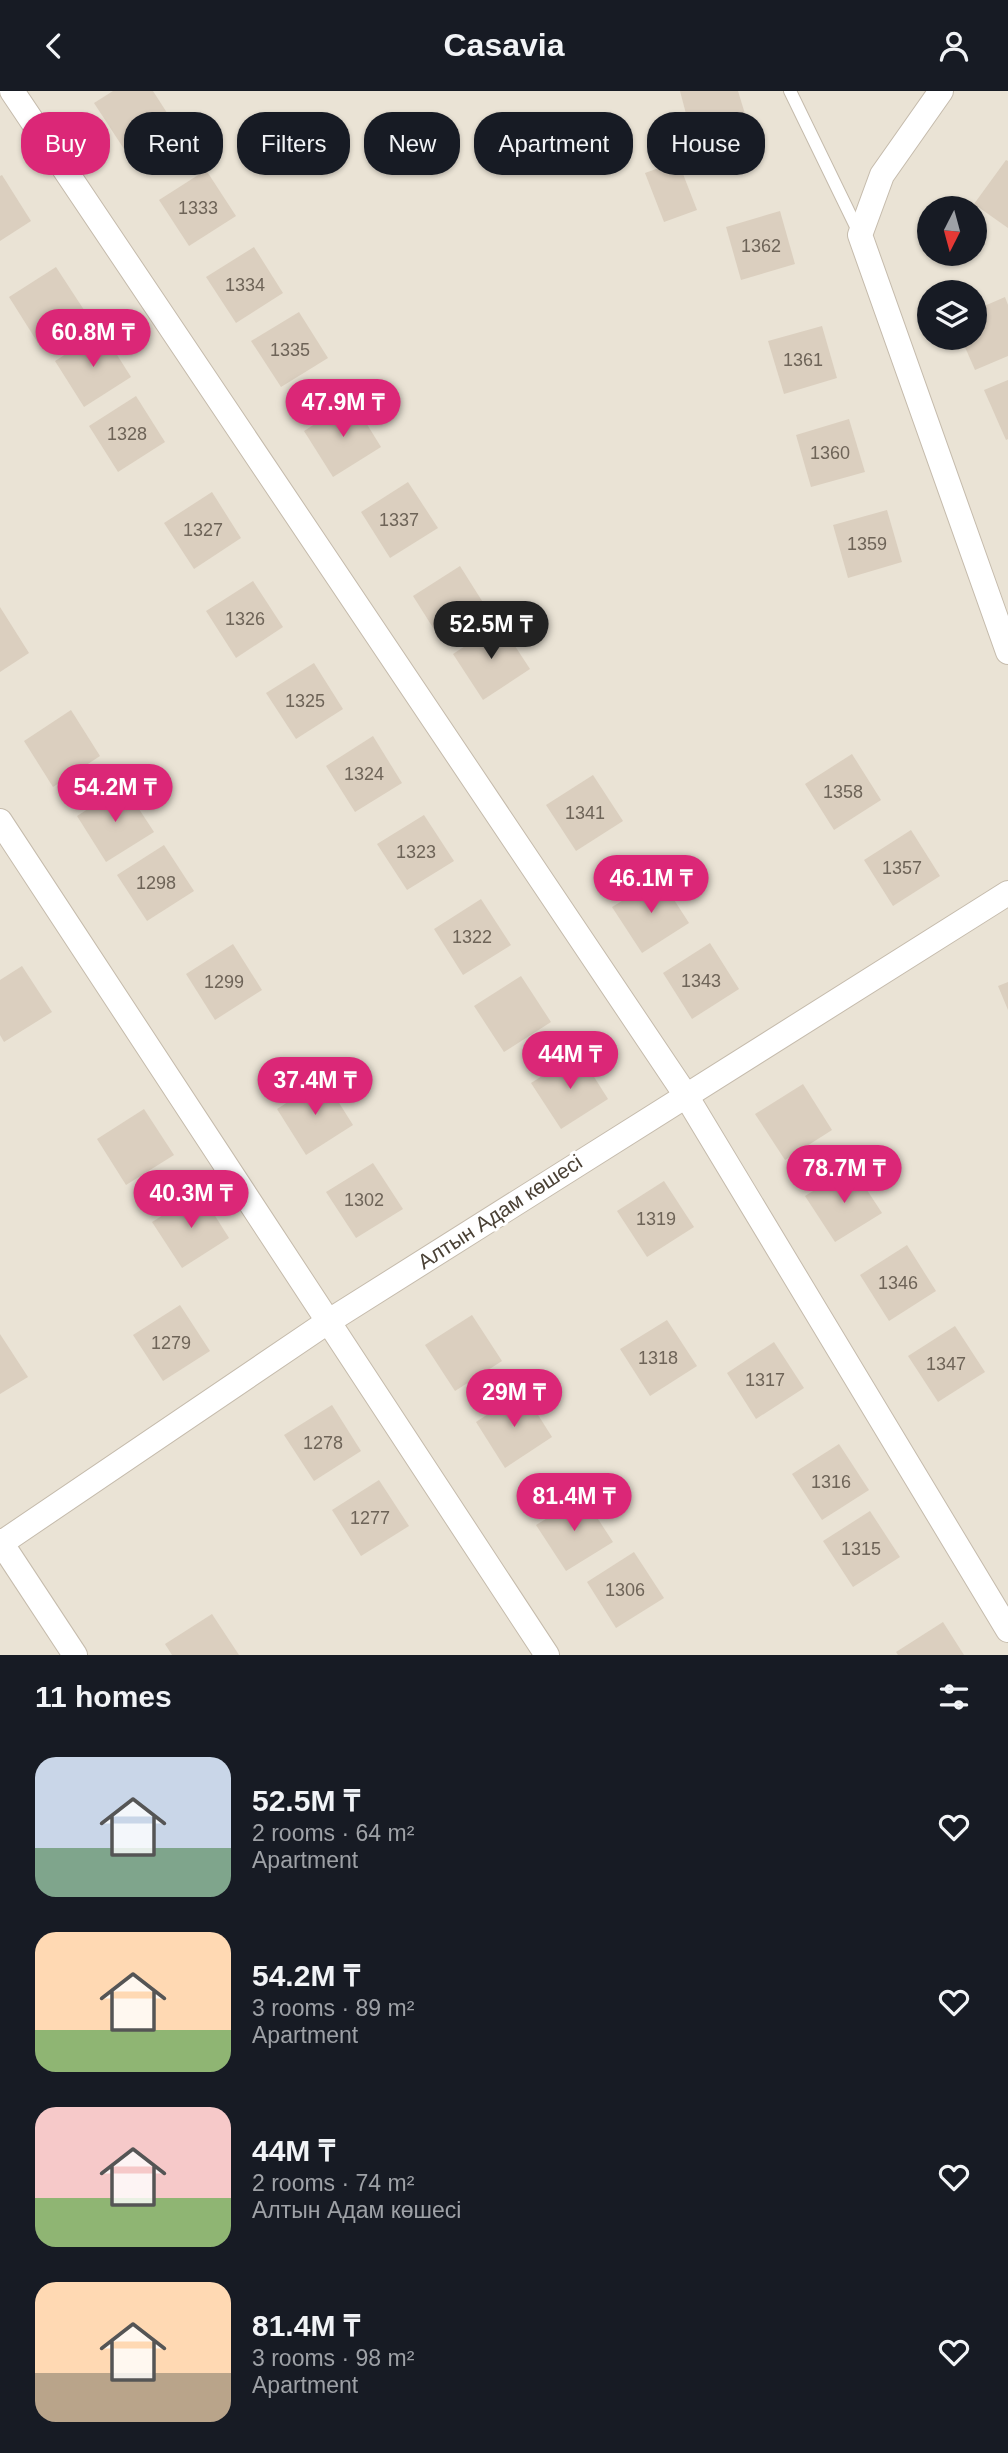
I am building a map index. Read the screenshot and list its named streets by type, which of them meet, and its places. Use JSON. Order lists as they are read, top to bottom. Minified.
{"streets":{"street":["Алтын Адам көшесі"]},"house_numbers":["1333","1362","1334","1335","1361","1328","1360","1337","1327","1359","1326","1325","1324","1358","1341","1323","1357","1298","1322","1343","1299","1302","1319","1346","1279","1318","1347","1317","1278","1316","1277","1315","1306"],"north":"bottom","page":{"header":"Casavia","chip":["Buy","Rent","Filters","New","Apartment","House"],"price":["60.8M ₸","47.9M ₸","52.5M ₸","54.2M ₸","46.1M ₸","44M ₸","37.4M ₸","78.7M ₸","40.3M ₸","29M ₸","81.4M ₸"],"heading":"11 homes","list":[{"name":"52.5M ₸","note":"2 rooms · 64 m² · Apartment"},{"name":"54.2M ₸","note":"3 rooms · 89 m² · Apartment"},{"name":"44M ₸","note":"2 rooms · 74 m² · Алтын Адам көшесі"},{"name":"81.4M ₸","note":"3 rooms · 98 m² · Apartment"}]}}
